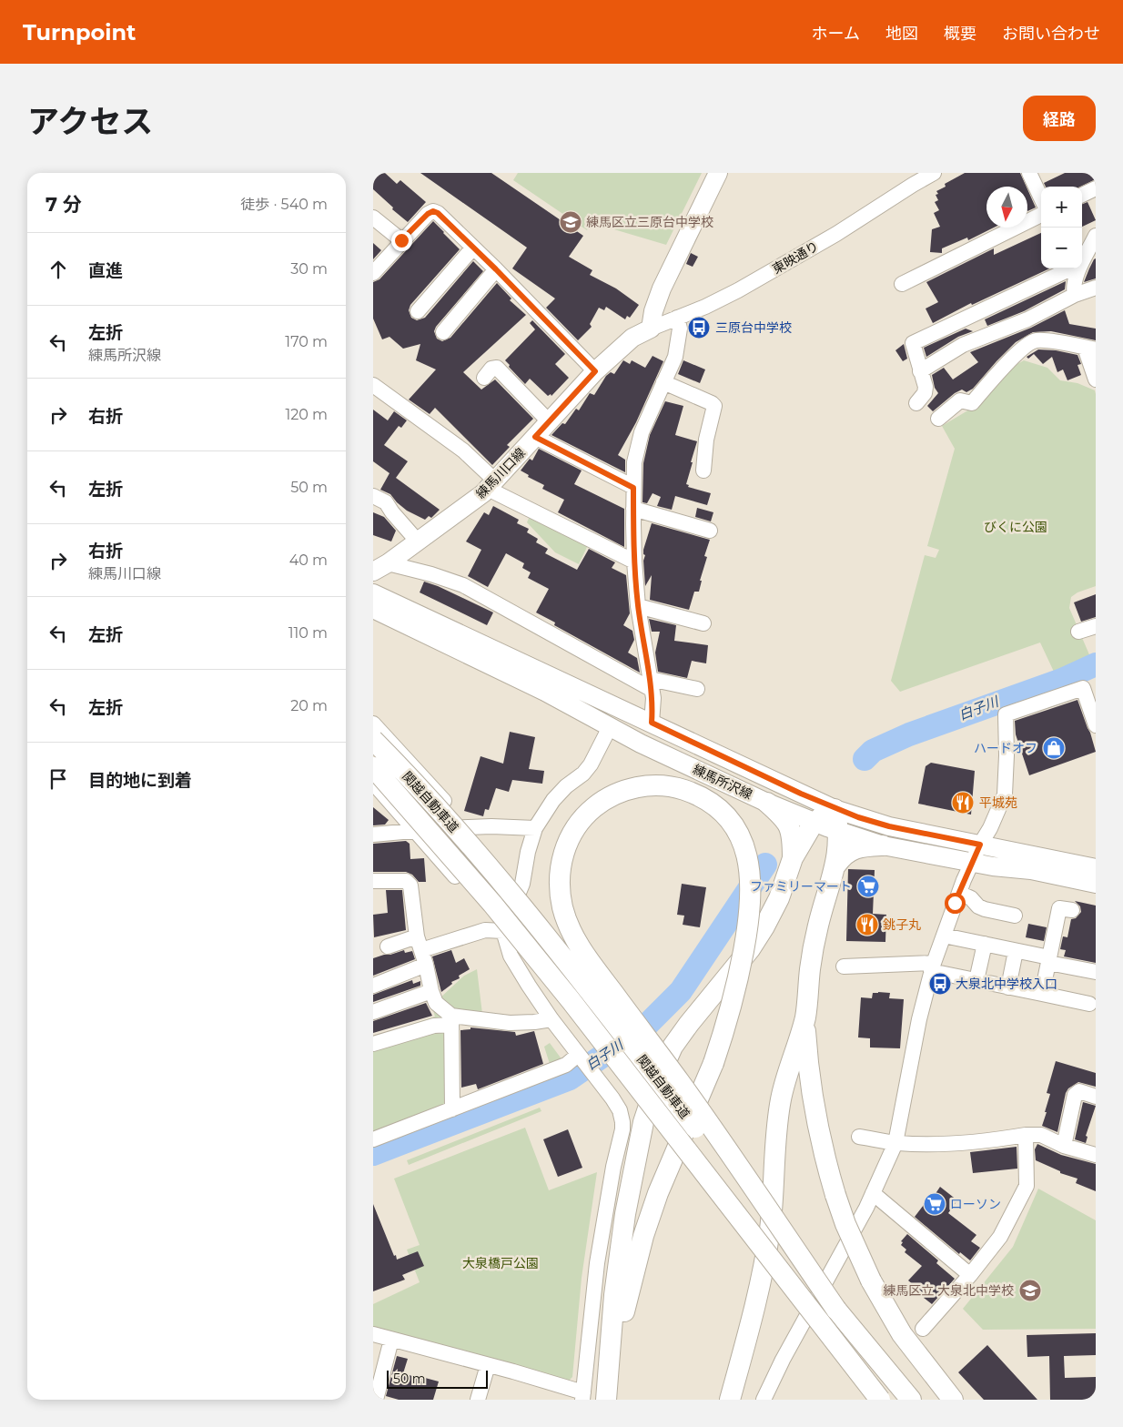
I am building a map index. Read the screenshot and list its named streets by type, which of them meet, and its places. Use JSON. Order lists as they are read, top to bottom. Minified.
{"streets":{"highway":["関越自動車道"],"main road":["練馬川口線","練馬所沢線"],"street":["東映通り"]},"crossings":[["東映通り","練馬川口線"]],"water":["白子川"],"parks":["びくに公園","大泉橋戸公園"],"places":{"school or university":["練馬区立三原台中学校","練馬区立 大泉北中学校"],"bus stop":["三原台中学校","大泉北中学校入口"],"shop":["ハードオフ"],"restaurant":["平城苑","銚子丸"],"supermarket":["ファミリーマート","ローソン"]},"scale_bar":"50 m","north":"bottom","page":{"header":"Turnpoint","nav":["ホーム","地図","概要","お問い合わせ"],"title":"アクセス","buttons":"経路","heading":["7 分","徒歩 · 540 m"],"map_buttons":["+","−"],"list":[["直進","30 m"],["左折","練馬所沢線","170 m"],["右折","120 m"],["左折","50 m"],["右折","練馬川口線","40 m"],["左折","110 m"],["左折","20 m"],"目的地に到着"],"scale":"50 m"}}
